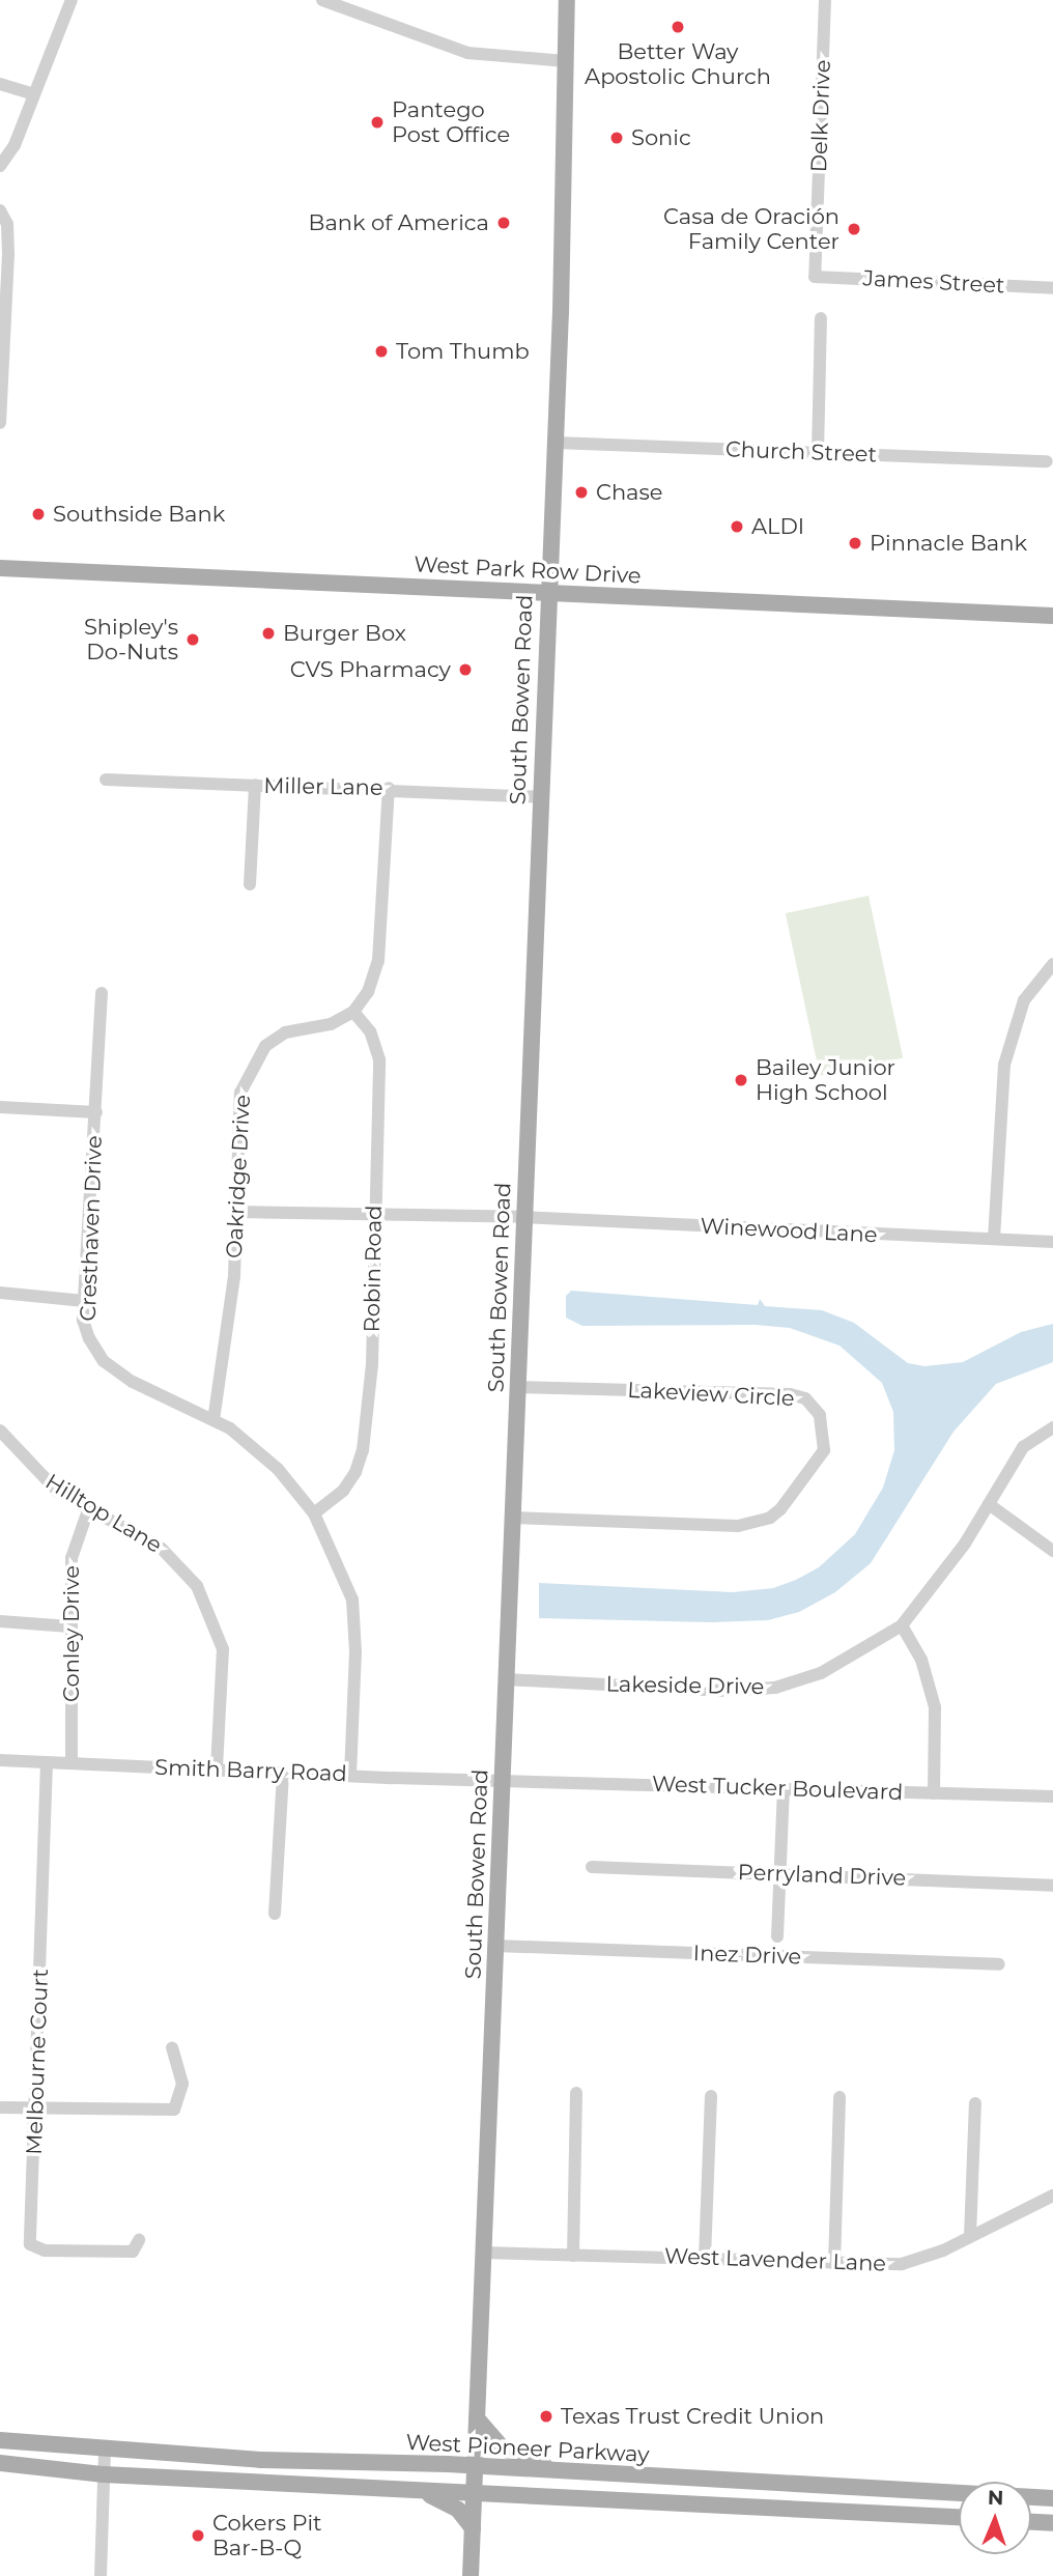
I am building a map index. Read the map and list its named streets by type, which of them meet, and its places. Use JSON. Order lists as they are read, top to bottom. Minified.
{"streets":{"main road":["West Park Row Drive","South Bowen Road","West Pioneer Parkway"],"street":["Delk Drive","James Street","Church Street","Miller Lane","Oakridge Drive","Cresthaven Drive","Winewood Lane","Robin Road","Lakeview Circle","Hilltop Lane","Conley Drive","Lakeside Drive","Smith Barry Road","West Tucker Boulevard","Perryland Drive","Inez Drive","Melbourne Court","West Lavender Lane"]},"crossings":[["Delk Drive","James Street"],["Church Street","South Bowen Road"],["West Park Row Drive","South Bowen Road"],["South Bowen Road","Miller Lane"],["South Bowen Road","Winewood Lane"],["South Bowen Road","Lakeview Circle"],["South Bowen Road","Lakeside Drive"],["South Bowen Road","Smith Barry Road"],["South Bowen Road","West Tucker Boulevard"],["South Bowen Road","Inez Drive"],["South Bowen Road","West Lavender Lane"],["South Bowen Road","West Pioneer Parkway"],["Oakridge Drive","Cresthaven Drive"],["Oakridge Drive","Winewood Lane"],["Oakridge Drive","Robin Road"],["Cresthaven Drive","Robin Road"],["Cresthaven Drive","Smith Barry Road"],["Winewood Lane","Robin Road"],["Hilltop Lane","Conley Drive"],["Hilltop Lane","Smith Barry Road"],["Conley Drive","Smith Barry Road"],["Smith Barry Road","West Tucker Boulevard"],["Smith Barry Road","Melbourne Court"]],"places":["Better Way Apostolic Church","Pantego Post Office","Sonic","Bank of America","Casa de Oración Family Center","Tom Thumb","Chase","Southside Bank","ALDI","Pinnacle Bank","Burger Box","Shipley's Do-Nuts","CVS Pharmacy","Bailey Junior High School","Texas Trust Credit Union","Cokers Pit Bar-B-Q"],"north":"top"}
